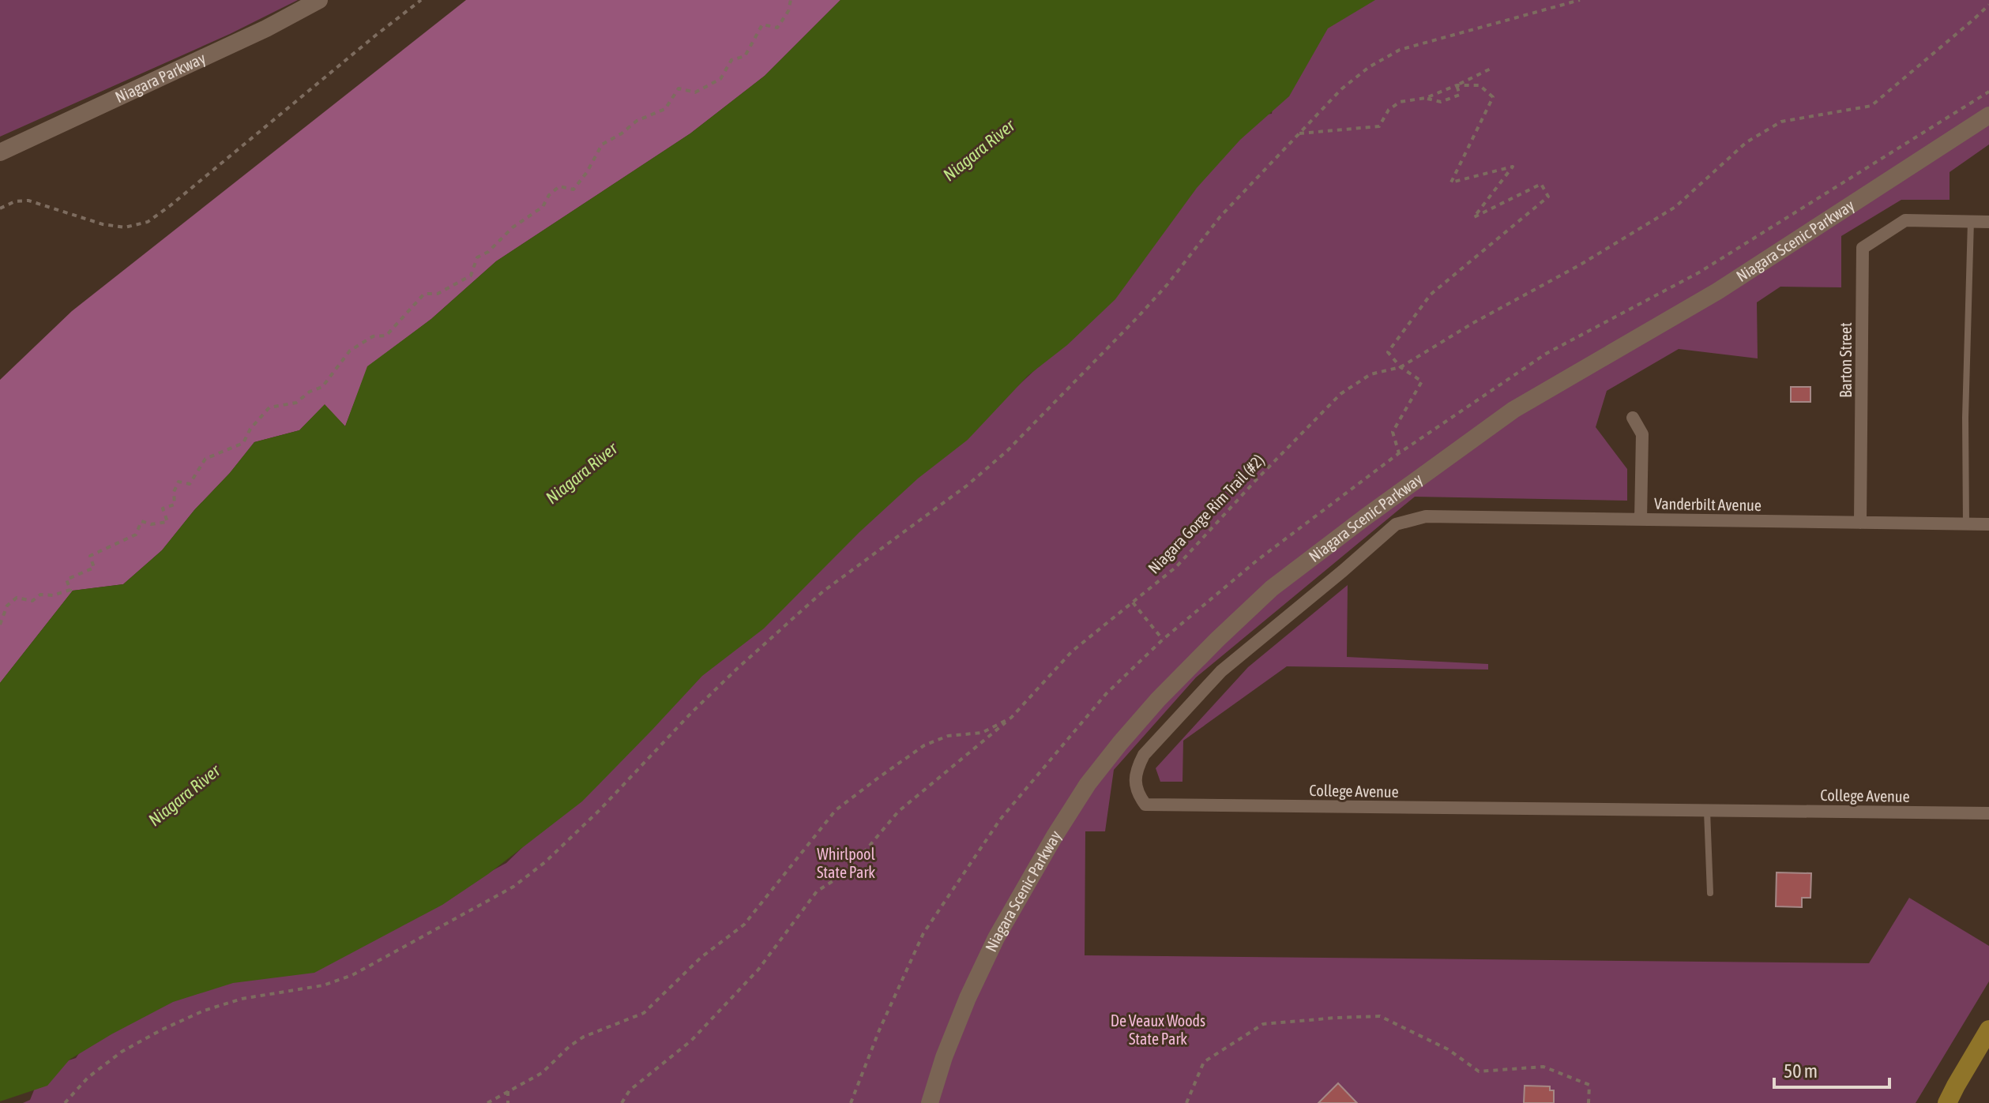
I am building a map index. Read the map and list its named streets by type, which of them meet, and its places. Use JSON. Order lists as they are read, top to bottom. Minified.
{"streets":{"main road":["Niagara Parkway","Niagara Scenic Parkway"],"street":["Barton Street","Vanderbilt Avenue","College Avenue"],"path":["Niagara Gorge Rim Trail (#2)"]},"crossings":[["Barton Street","Vanderbilt Avenue"],["Vanderbilt Avenue","College Avenue"]],"water":["Niagara River"],"parks":["Whirlpool State Park","De Veaux Woods State Park"],"scale_bar":"50 m"}
